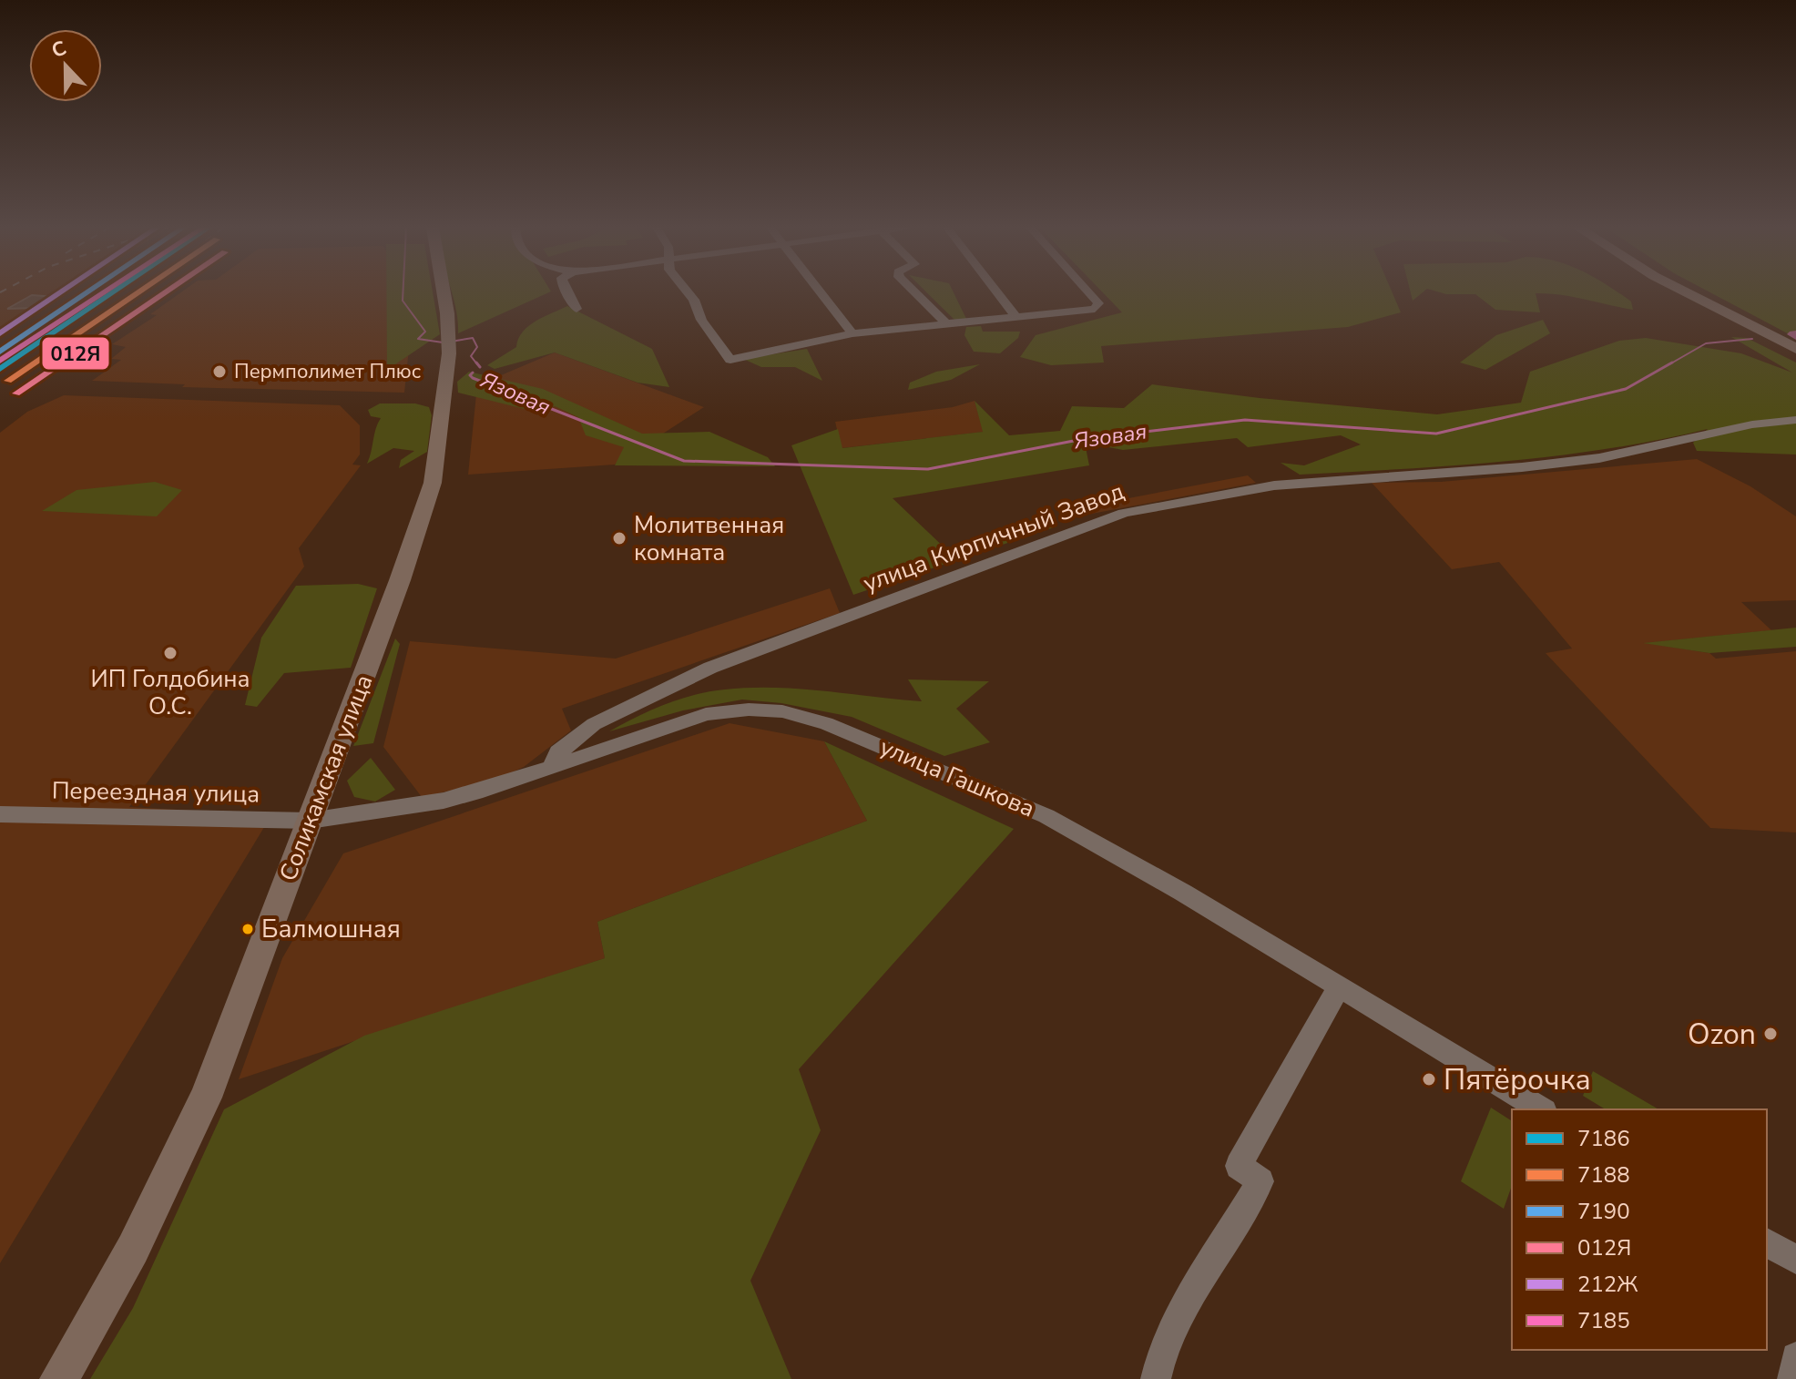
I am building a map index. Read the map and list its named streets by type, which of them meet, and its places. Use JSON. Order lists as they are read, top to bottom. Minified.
{"streets":{"main road":["Соликамская улица"],"street":["улица Кирпичный Завод","улица Гашкова","Переездная улица"]},"crossings":[["улица Кирпичный Завод","улица Гашкова"],["Соликамская улица","улица Гашкова"],["Соликамская улица","Переездная улица"],["улица Гашкова","Переездная улица"]],"water":["Язовая"],"places":["Пермполимет Плюс","Молитвенная комната","ИП Голдобина О.С.","Балмошная","Ozon","Пятёрочка"],"lines":["transit line 7186","transit line 7188","transit line 7190","transit line 012Я","transit line 212Ж","transit line 7185"],"legend":["7186","7188","7190","012Я","212Ж","7185"],"north":"top"}
